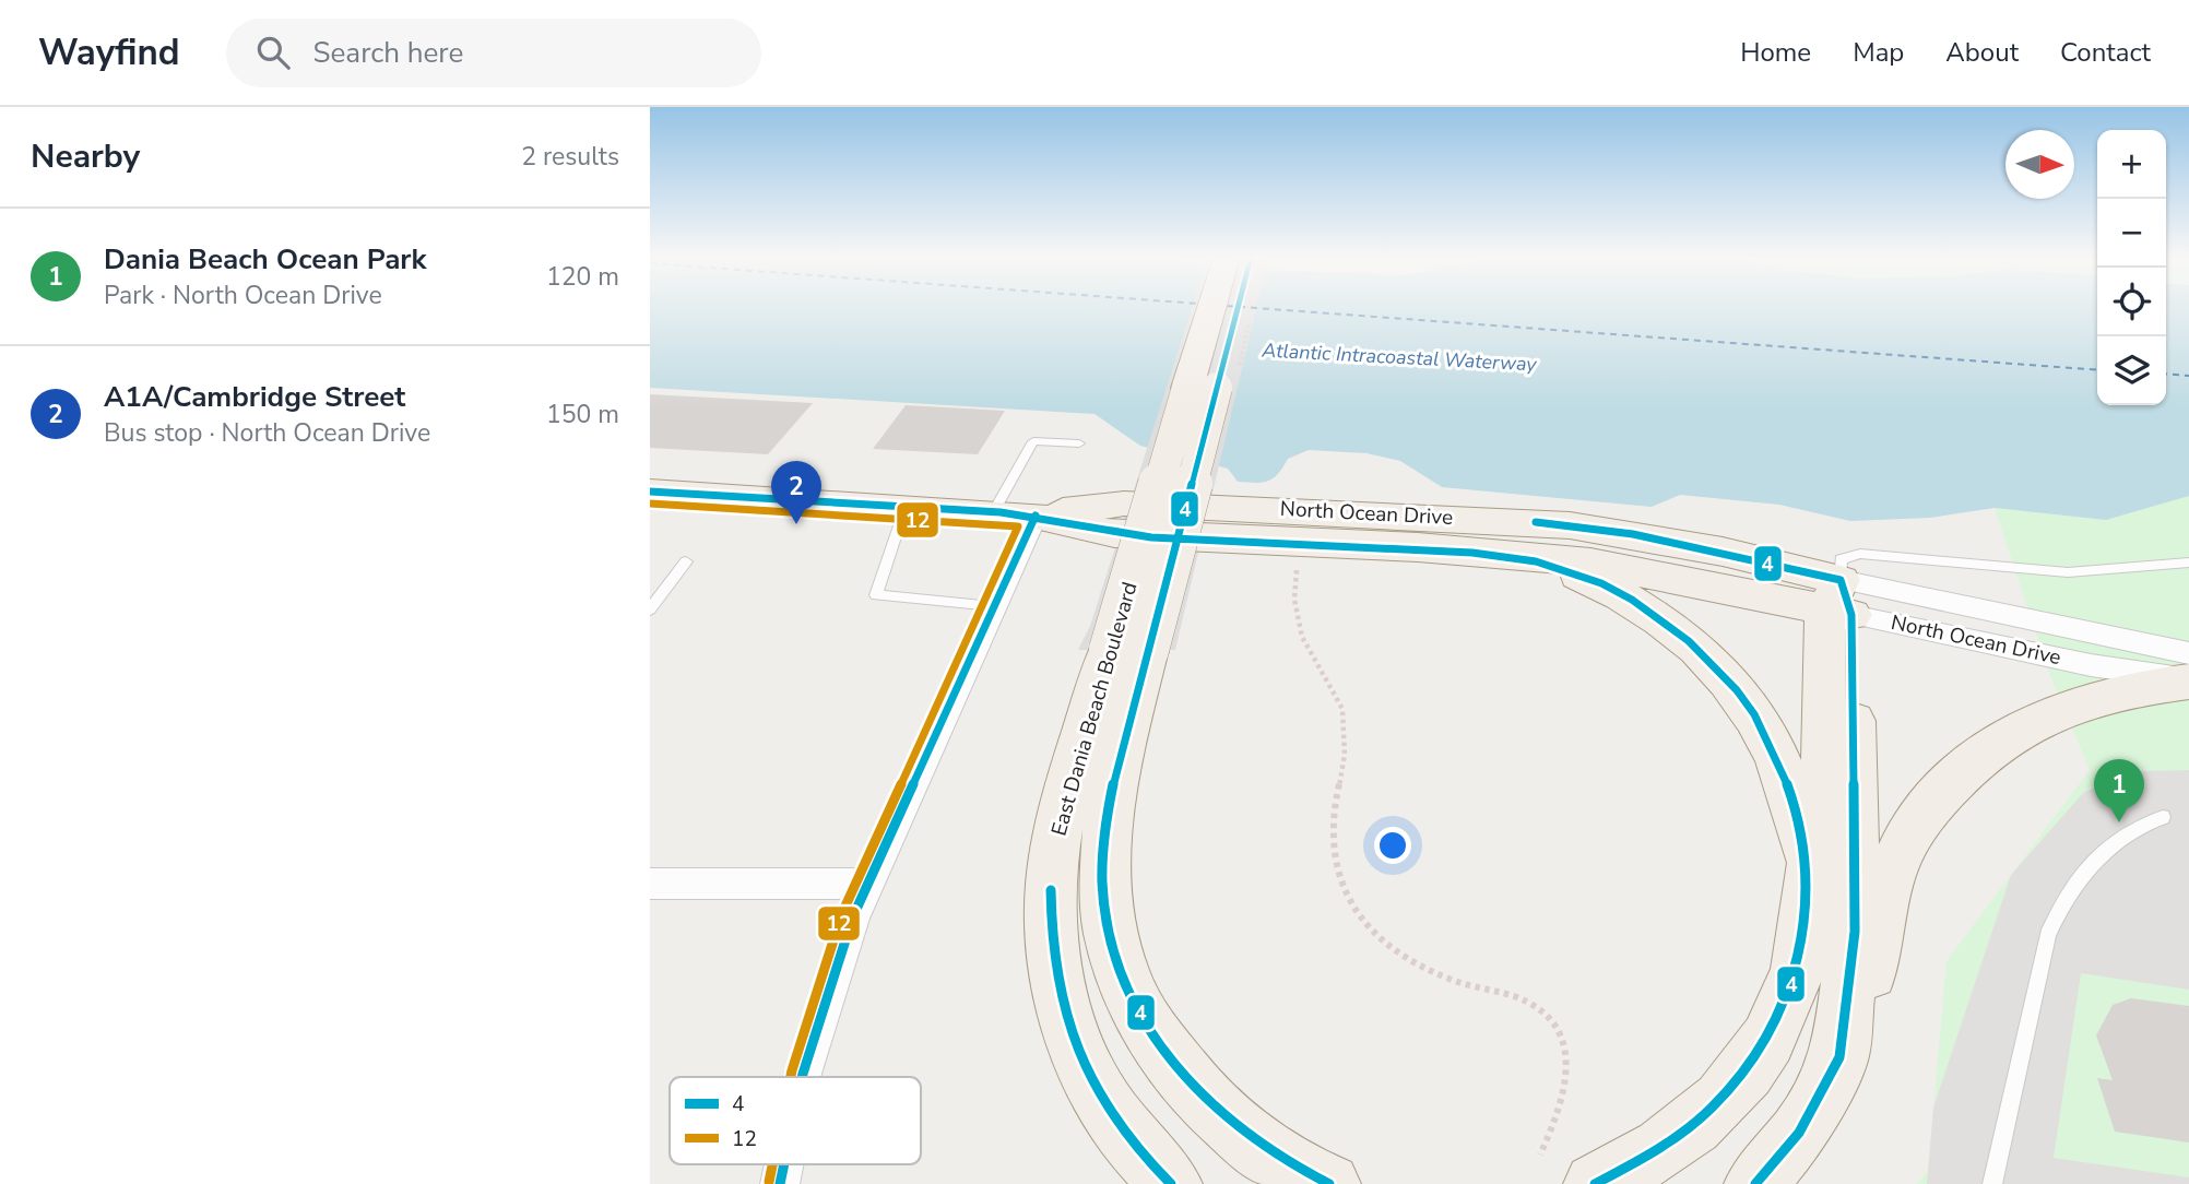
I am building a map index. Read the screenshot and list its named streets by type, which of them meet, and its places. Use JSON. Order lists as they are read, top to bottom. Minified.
{"streets":{"main road":["North Ocean Drive","East Dania Beach Boulevard"]},"water":["Atlantic Intracoastal Waterway"],"lines":["transit line 4","transit line 12"],"legend":["4","12"],"north":"right","page":{"header":"Wayfind","search":"Search here","nav":["Home","Map","About","Contact"],"heading":["Nearby","2 results"],"map_buttons":["+","−"],"list":[{"mark":"1","name":"Dania Beach Ocean Park","note":"Park · North Ocean Drive","value":"120 m"},{"mark":"2","name":"A1A/Cambridge Street","note":"Bus stop · North Ocean Drive","value":"150 m"}],"pins":["2","1"]}}
